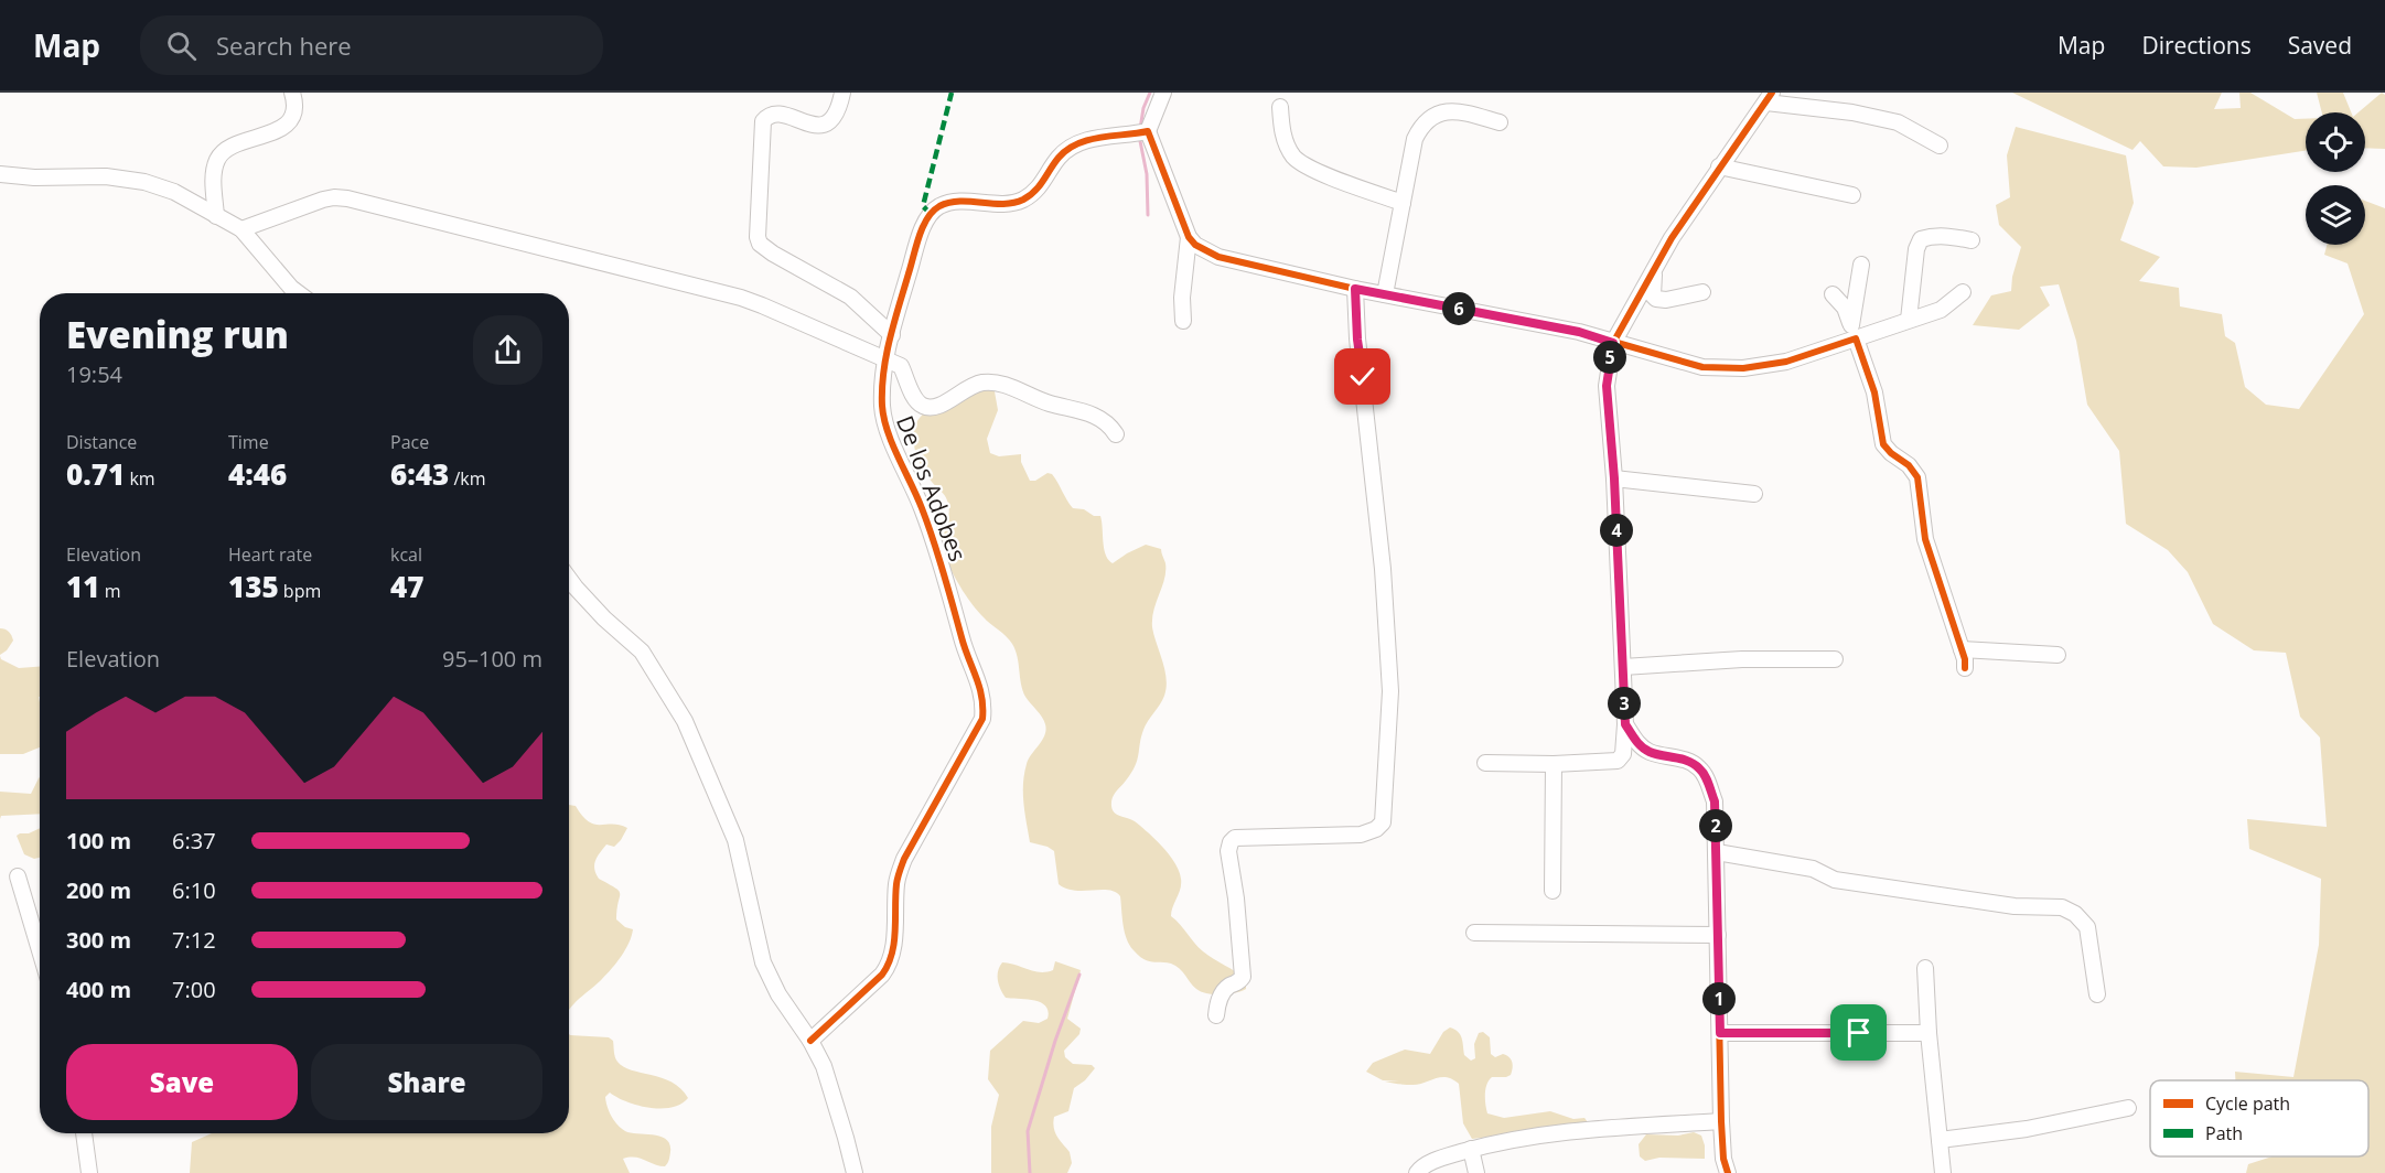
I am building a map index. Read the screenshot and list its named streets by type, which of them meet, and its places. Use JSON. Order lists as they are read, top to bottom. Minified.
{"streets":{"street":["De los Adobes"]},"legend":["Cycle path","Path"],"page":{"header":"Map","search":"Search here","nav":["Map","Directions","Saved"],"pins":["6","5","4","3","2","1"],"heading":["Evening run","19:54"],"stats":[["Distance","0.71 km"],["Time","4:46"],["Pace","6:43 /km"],["Elevation","11 m"],["Heart rate","135 bpm"],["kcal","47"]],"chart":["Elevation","95–100 m"],"list":[{"name":"100 m","note":"6:37"},{"name":"200 m","note":"6:10"},{"name":"300 m","note":"7:12"},{"name":"400 m","note":"7:00"}],"buttons":["Save","Share"]}}
